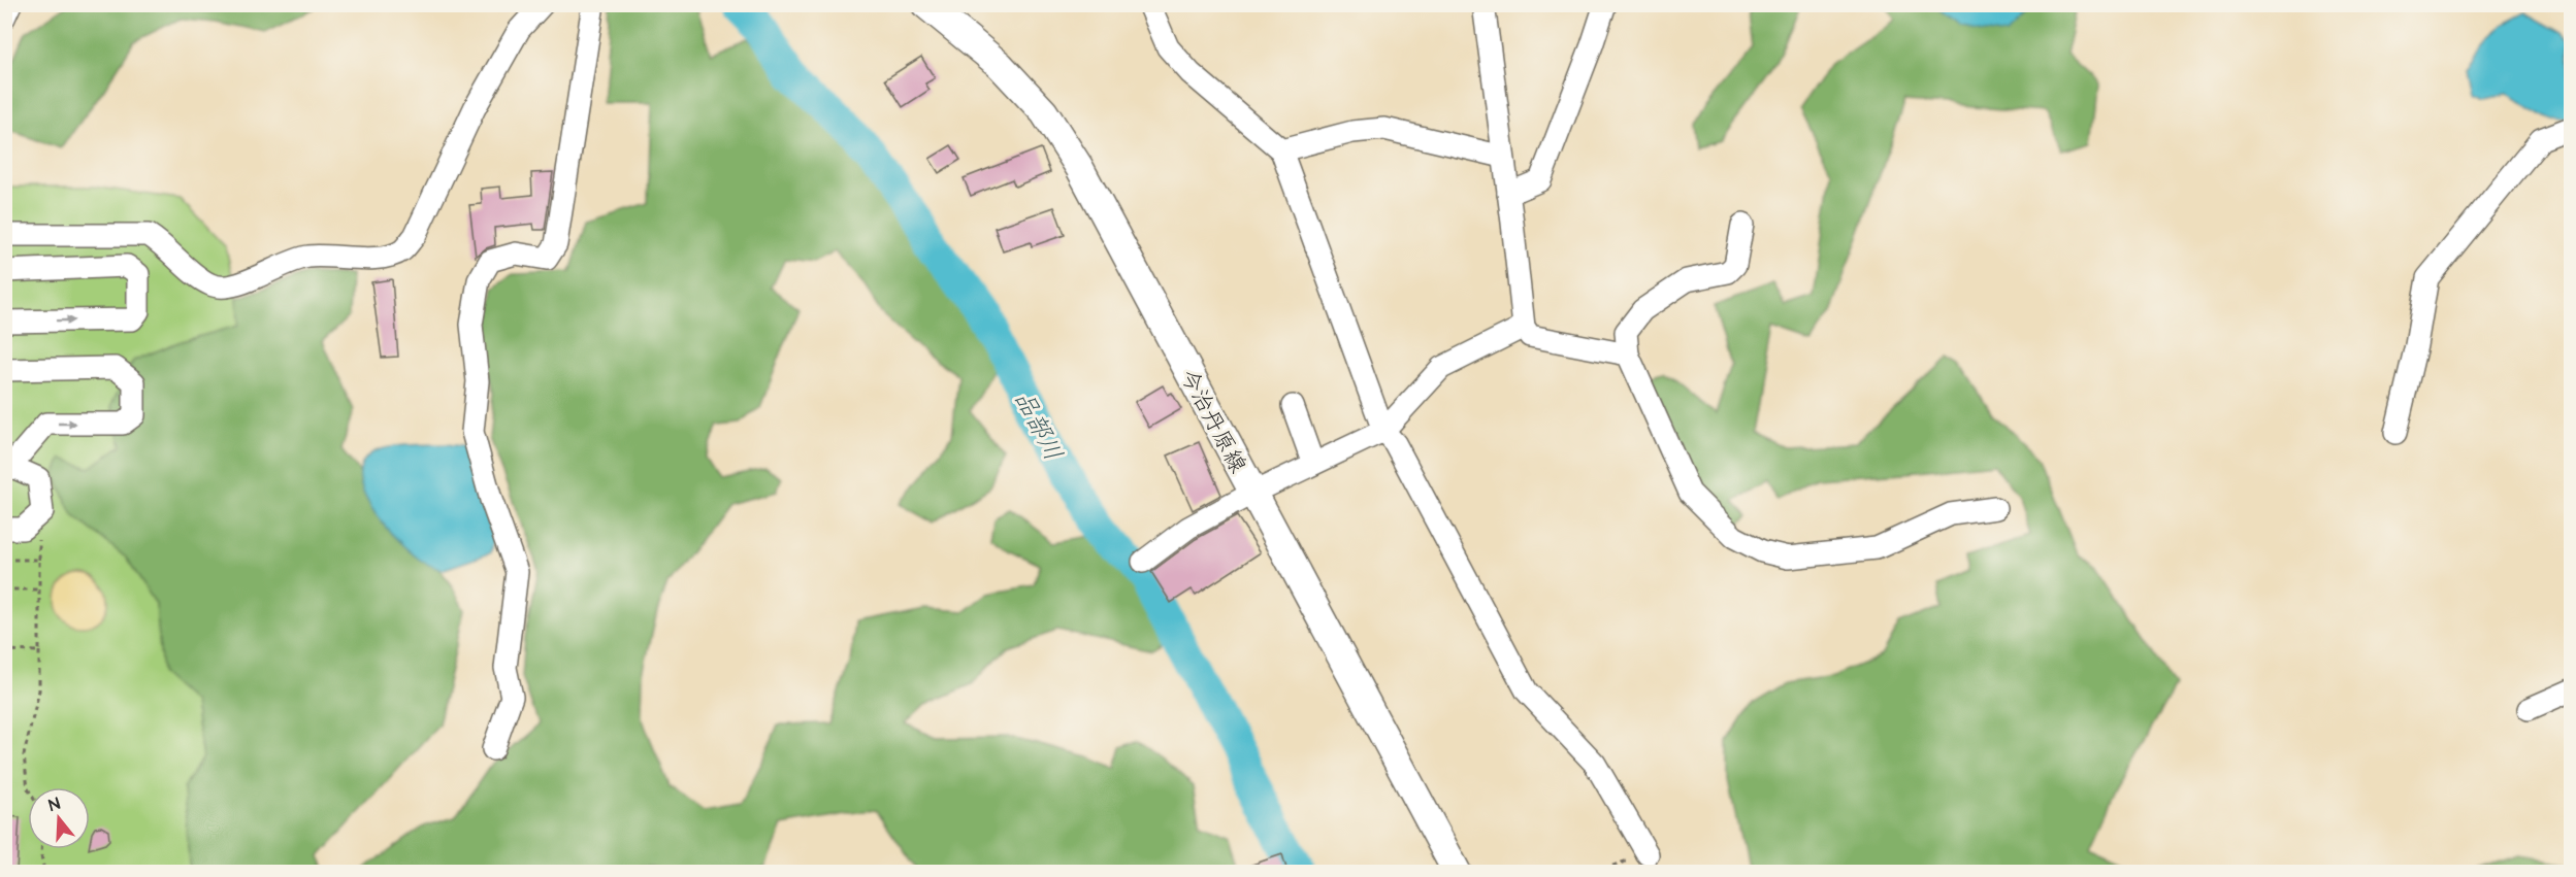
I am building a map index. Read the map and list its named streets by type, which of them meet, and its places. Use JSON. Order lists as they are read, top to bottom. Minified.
{"streets":{"main road":["今治丹原線"]},"water":["品部川"],"north":"top"}
